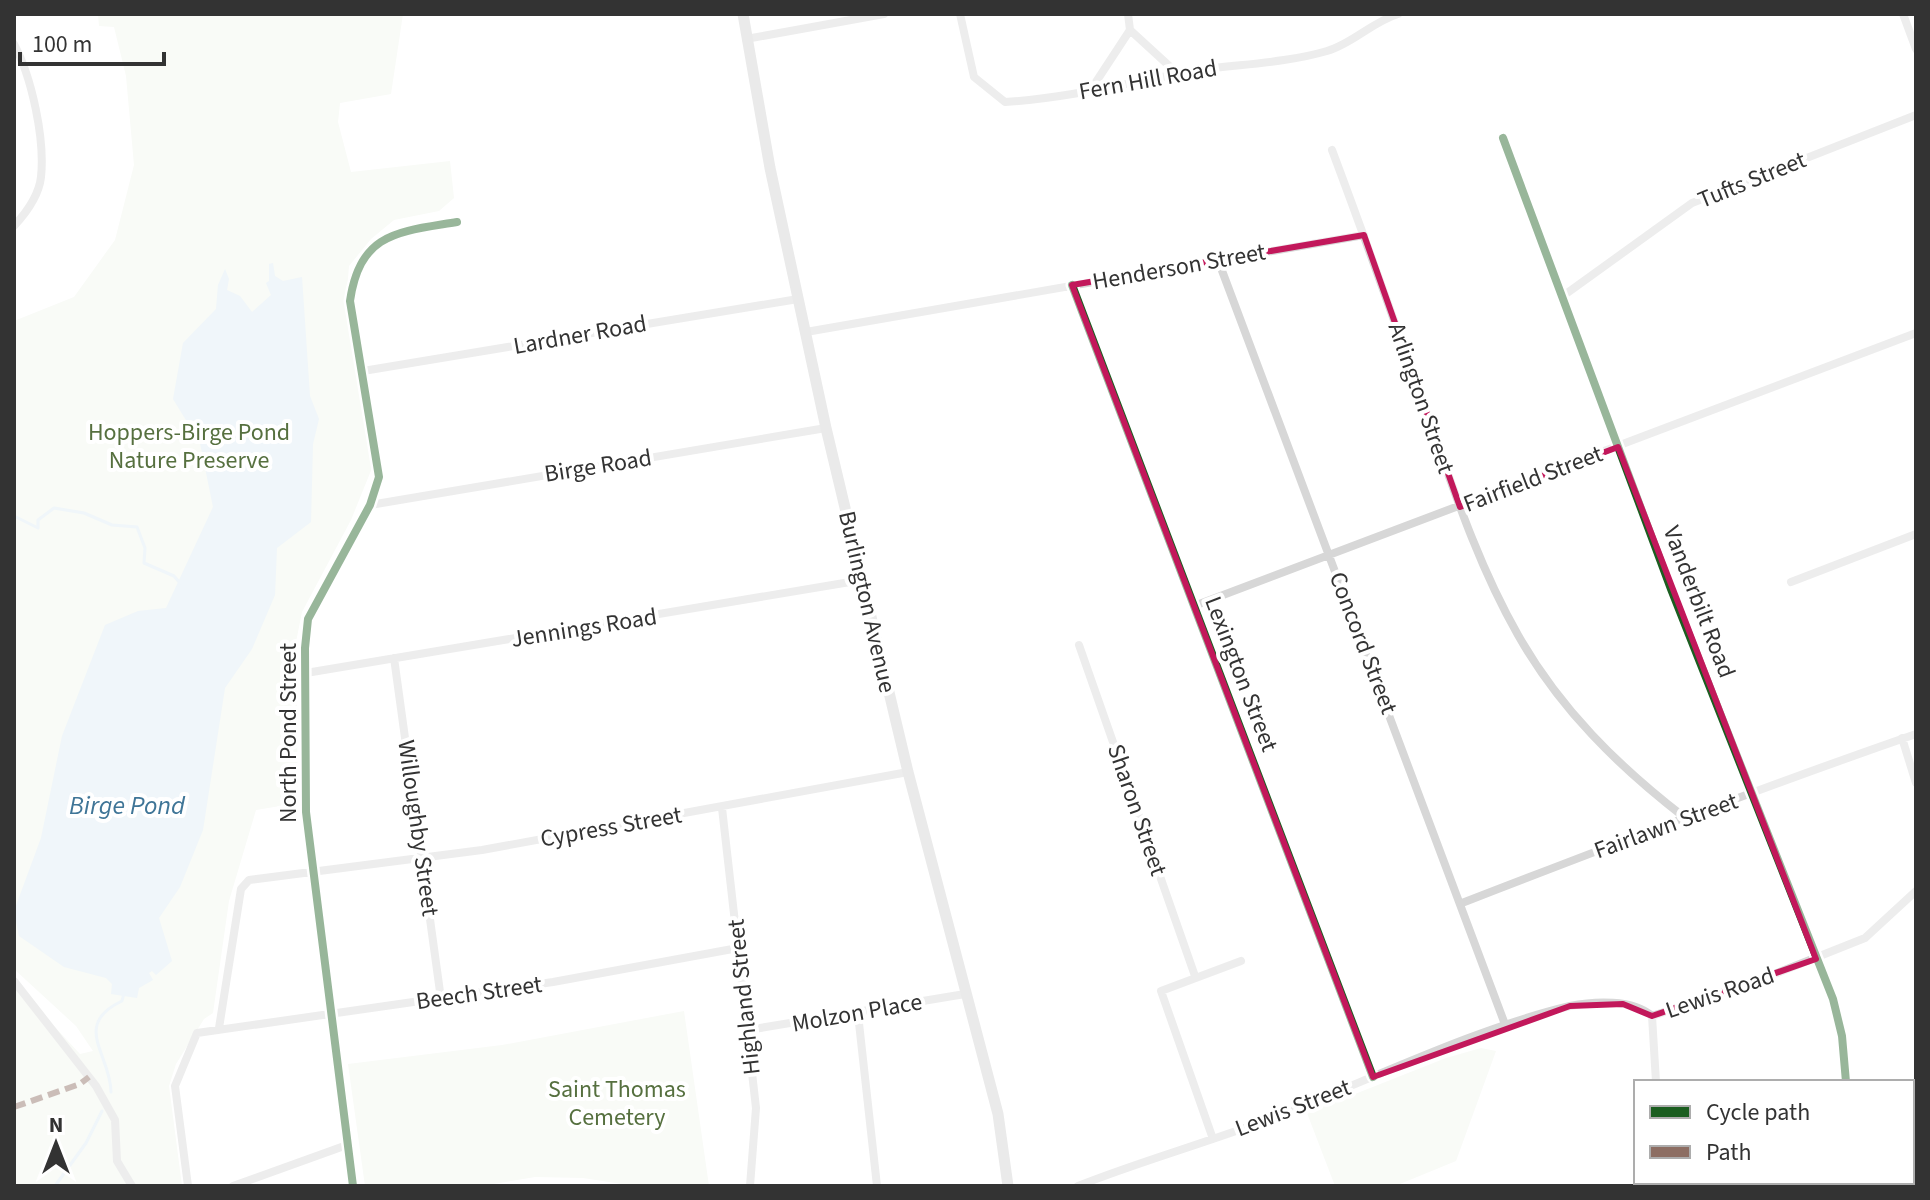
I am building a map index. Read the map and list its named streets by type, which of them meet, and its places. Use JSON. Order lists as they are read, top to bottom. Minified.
{"streets":{"main road":["Burlington Avenue"],"street":["Fern Hill Road","Tufts Street","Henderson Street","Lardner Road","Arlington Street","Birge Road","Fairfield Street","Vanderbilt Road","Jennings Road","Concord Street","Lexington Street","North Pond Street","Sharon Street","Fairlawn Street","Cypress Street","Willoughby Street","Beech Street","Lewis Road","Highland Street","Molzon Place","Lewis Street"]},"crossings":[["Tufts Street","Vanderbilt Road"],["Henderson Street","Arlington Street"],["Henderson Street","Burlington Avenue"],["Henderson Street","Concord Street"],["Henderson Street","Lexington Street"],["Lardner Road","Burlington Avenue"],["Lardner Road","North Pond Street"],["Arlington Street","Fairfield Street"],["Arlington Street","Fairlawn Street"],["Birge Road","Burlington Avenue"],["Birge Road","North Pond Street"],["Fairfield Street","Vanderbilt Road"],["Fairfield Street","Concord Street"],["Fairfield Street","Lexington Street"],["Burlington Avenue","Jennings Road"],["Burlington Avenue","Cypress Street"],["Burlington Avenue","Molzon Place"],["Vanderbilt Road","Fairlawn Street"],["Vanderbilt Road","Lewis Road"],["Jennings Road","North Pond Street"],["Jennings Road","Willoughby Street"],["Concord Street","Fairlawn Street"],["Concord Street","Lewis Road"],["Concord Street","Lewis Street"],["Lexington Street","Lewis Street"],["North Pond Street","Cypress Street"],["North Pond Street","Beech Street"],["Cypress Street","Willoughby Street"],["Cypress Street","Beech Street"],["Cypress Street","Highland Street"],["Willoughby Street","Beech Street"],["Beech Street","Highland Street"],["Lewis Road","Lewis Street"],["Highland Street","Molzon Place"]],"water":["Birge Pond"],"parks":["Hoppers-Birge Pond Nature Preserve","Saint Thomas Cemetery"],"legend":["Cycle path","Path"],"scale_bar":"100 m","north":"top"}
